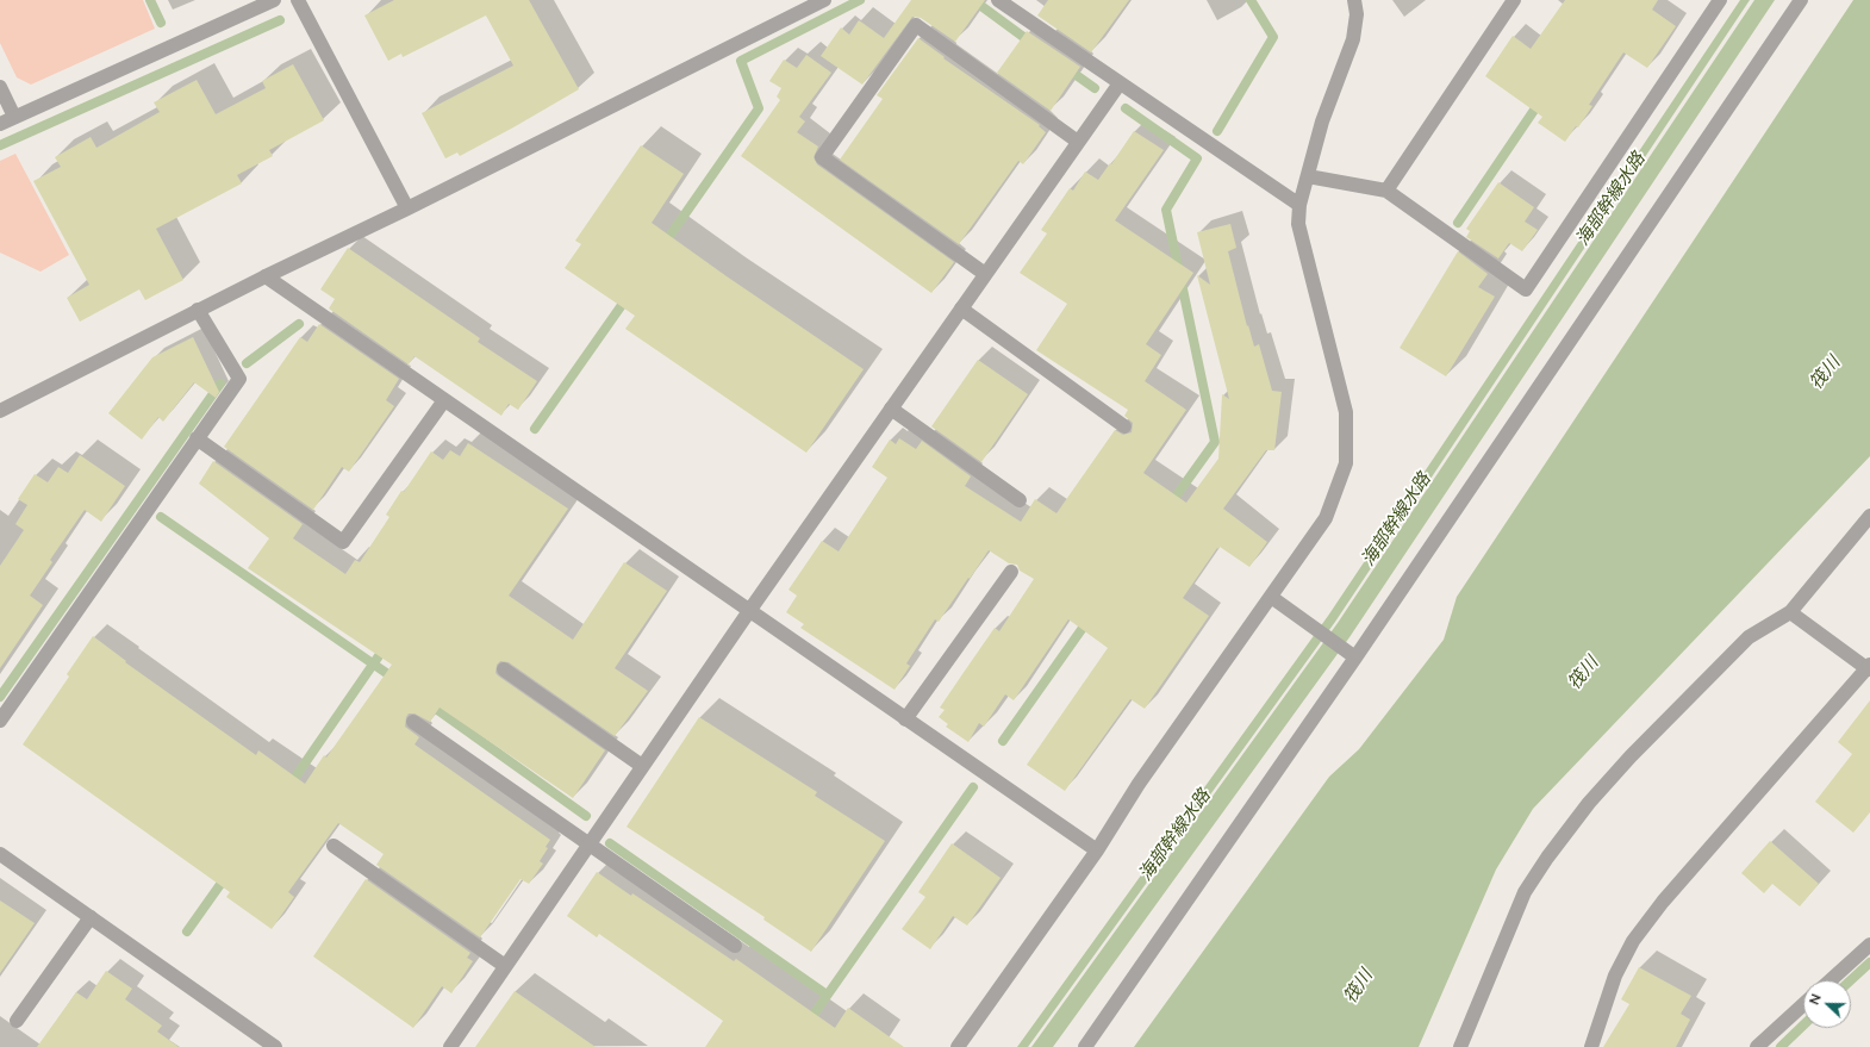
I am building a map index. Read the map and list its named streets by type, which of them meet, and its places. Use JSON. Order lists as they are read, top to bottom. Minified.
{"water":["海部幹線水路","筏川"],"north":"left"}
